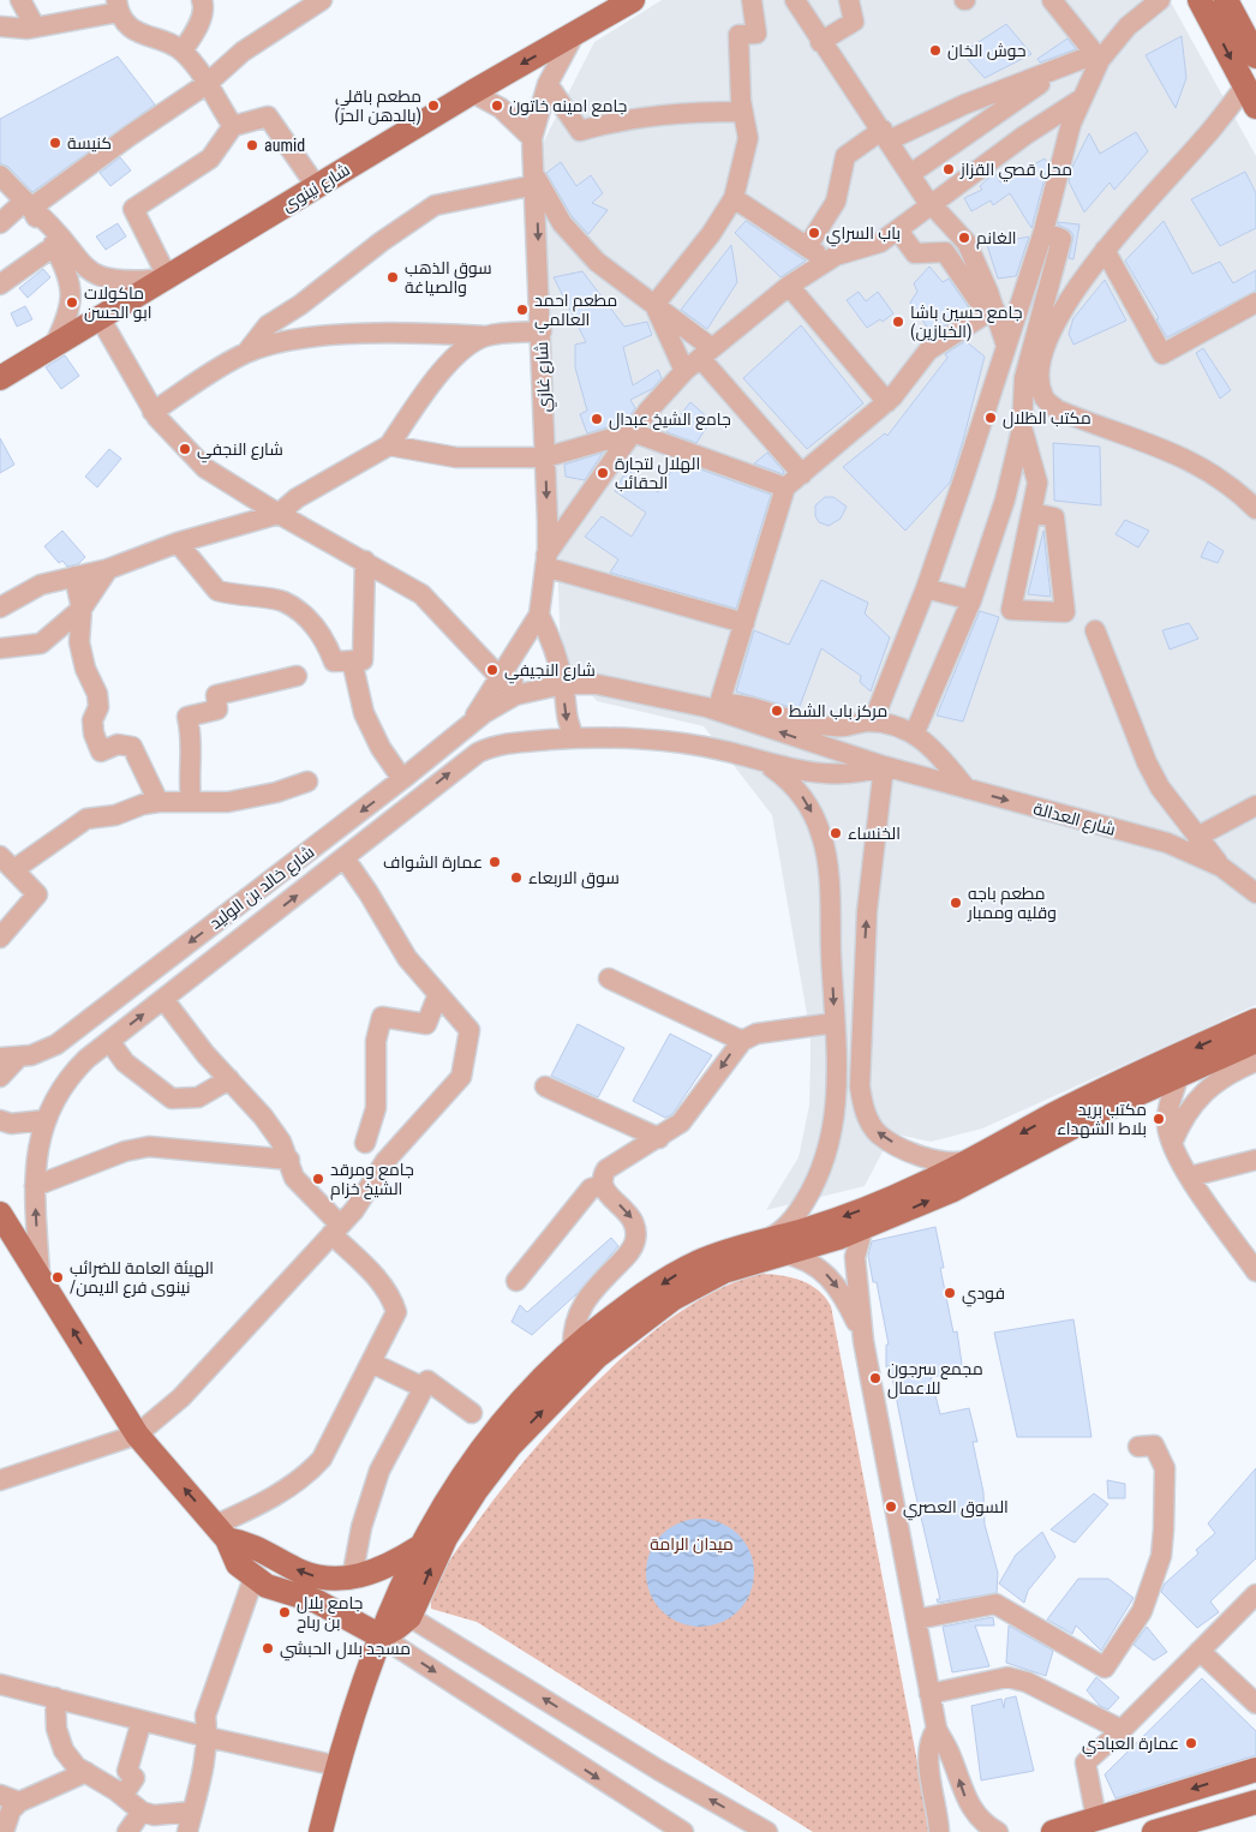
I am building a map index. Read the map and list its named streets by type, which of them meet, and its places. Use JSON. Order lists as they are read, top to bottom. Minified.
{"streets":{"main road":["شارع نينوى"],"street":["شارع غازي","شارع العدالة","شارع خالد بن الوليد"]},"crossings":[["شارع نينوى","شارع غازي"],["شارع غازي","شارع خالد بن الوليد"]],"one_way":["شارع غازي"],"parks":["ميدان الرامة"],"places":["حوش الخان","مطعم باقلي (بالدهن الحر)","جامع امينه خاتون","كنيسة","aumid","محل قصي القزاز","باب السراي","الغانم","سوق الذهب والصياغة","ماكولات ابو الحسن","مطعم احمد العالمي","جامع حسين باشا (الخبازين)","مكتب الظلال","جامع الشيخ عبدال","شارع النجفي","الهلال لتجارة الحقائب","شارع النجيفي","مركز باب الشط","الخنساء","عمارة الشواف","سوق الاربعاء","مطعم باجه وقليه وممبار","مكتب بريد بلاط الشهداء","جامع ومرقد الشيخ خزام","الهيئة العامة للضرائب /نينوى فرع الايمن","فودي","مجمع سرجون للاعمال","السوق العصري","جامع بلال بن رباح","مسجد بلال الحبشي","عمارة العبادي"]}
